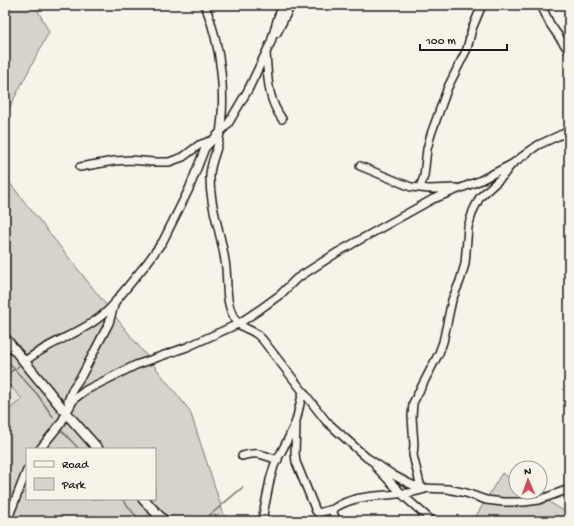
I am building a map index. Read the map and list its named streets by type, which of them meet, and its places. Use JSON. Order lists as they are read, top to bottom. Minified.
{"legend":["Road","Park"],"scale_bar":"100 m","north":"top"}
